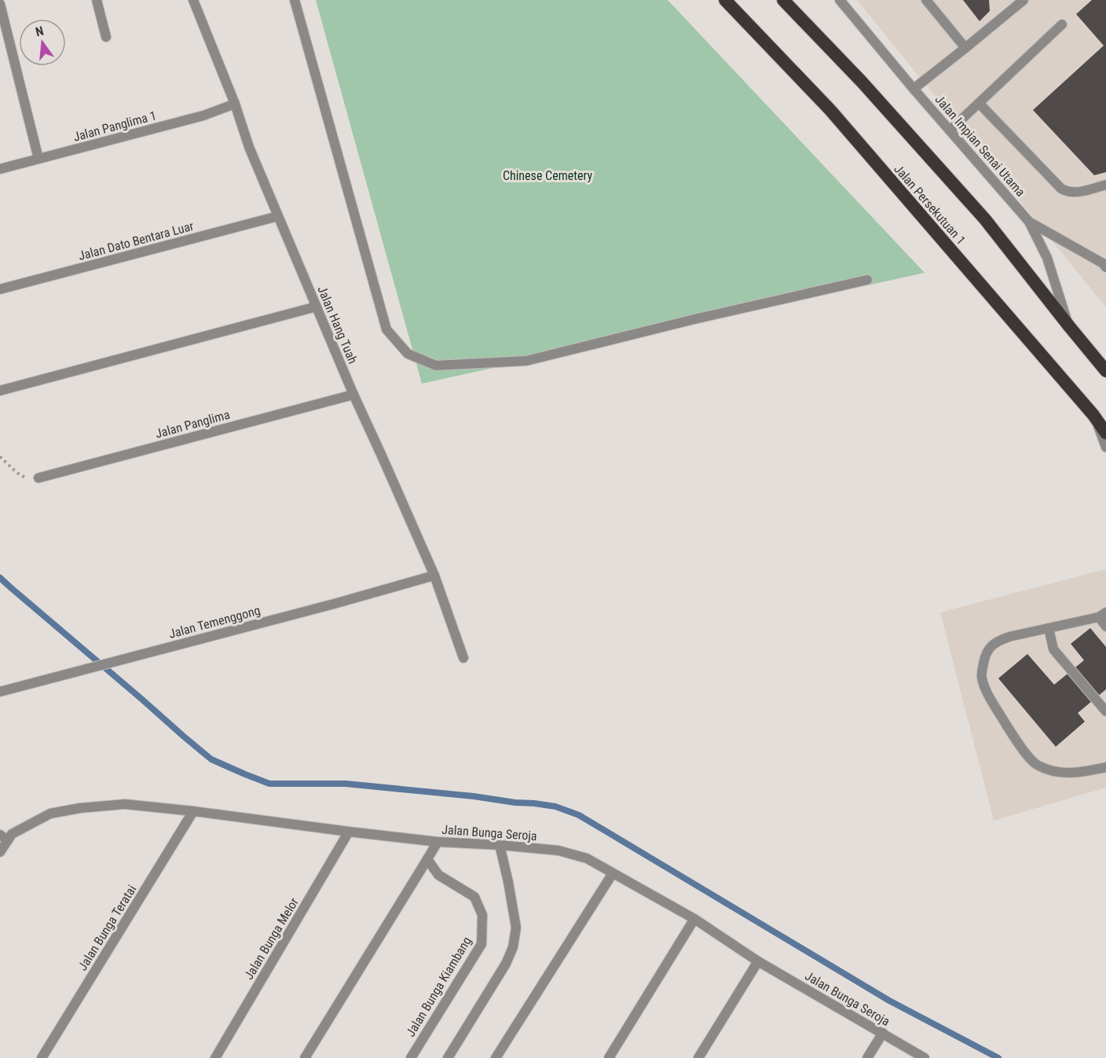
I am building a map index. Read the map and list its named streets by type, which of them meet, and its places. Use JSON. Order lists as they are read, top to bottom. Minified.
{"streets":{"highway":["Jalan Persekutuan 1"],"street":["Jalan Panglima 1","Jalan Impian Senai Utama","Jalan Dato Bentara Luar","Jalan Hang Tuah","Jalan Panglima","Jalan Temenggong","Jalan Bunga Seroja","Jalan Bunga Teratai","Jalan Bunga Melor","Jalan Bunga Kiambang"]},"crossings":[["Jalan Panglima 1","Jalan Hang Tuah"],["Jalan Dato Bentara Luar","Jalan Hang Tuah"],["Jalan Hang Tuah","Jalan Panglima"],["Jalan Hang Tuah","Jalan Temenggong"],["Jalan Bunga Seroja","Jalan Bunga Teratai"],["Jalan Bunga Seroja","Jalan Bunga Melor"]],"parks":["Chinese Cemetery"],"north":"top"}
